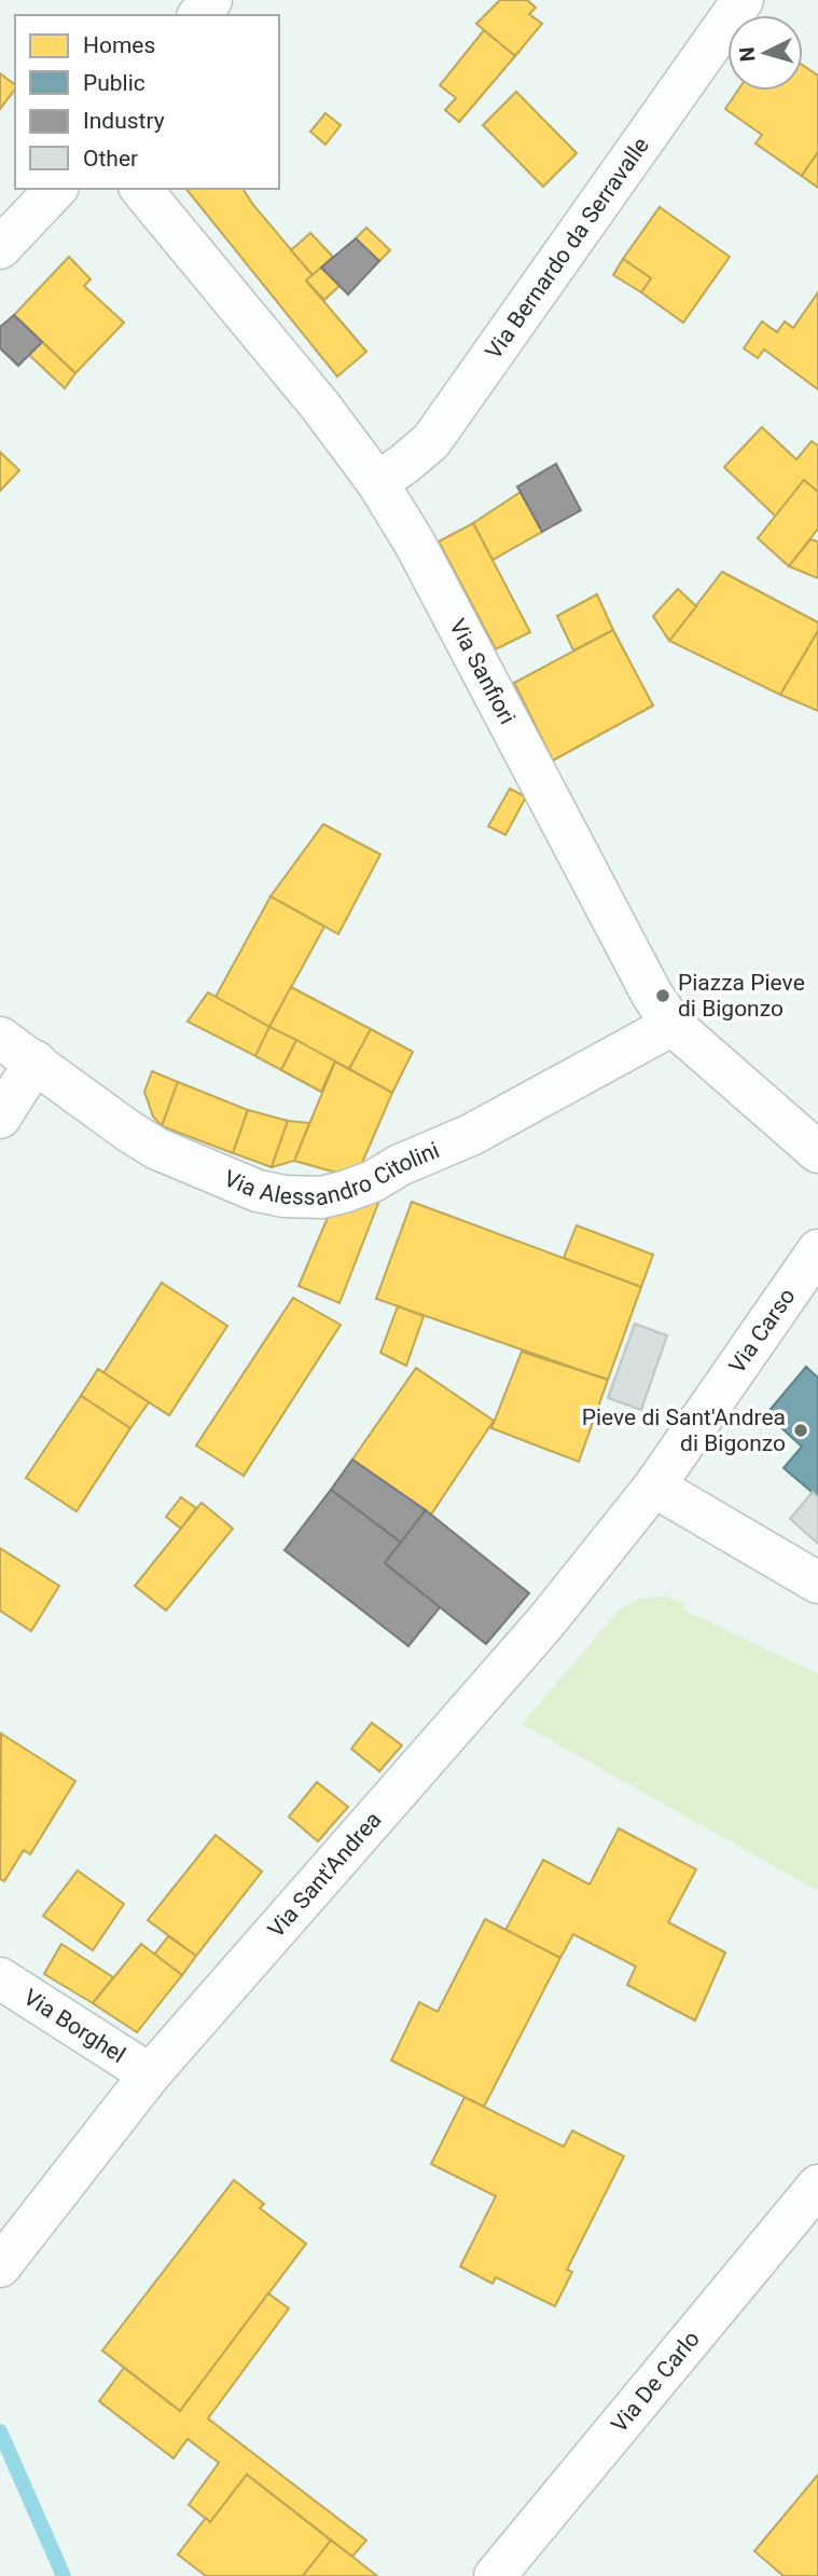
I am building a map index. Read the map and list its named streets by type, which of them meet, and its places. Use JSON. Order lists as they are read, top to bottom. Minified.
{"streets":{"street":["Via Bernardo da Serravalle","Via Sanfiori","Via Alessandro Citolini","Via Carso","Via Sant'Andrea","Via Borghel","Via De Carlo"]},"crossings":[["Via Bernardo da Serravalle","Via Sanfiori"],["Via Sanfiori","Via Alessandro Citolini"],["Via Carso","Via Sant'Andrea"],["Via Sant'Andrea","Via Borghel"]],"places":["Piazza Pieve di Bigonzo","Pieve di Sant'Andrea di Bigonzo"],"legend":["Homes","Public","Industry","Other"],"north":"left"}
